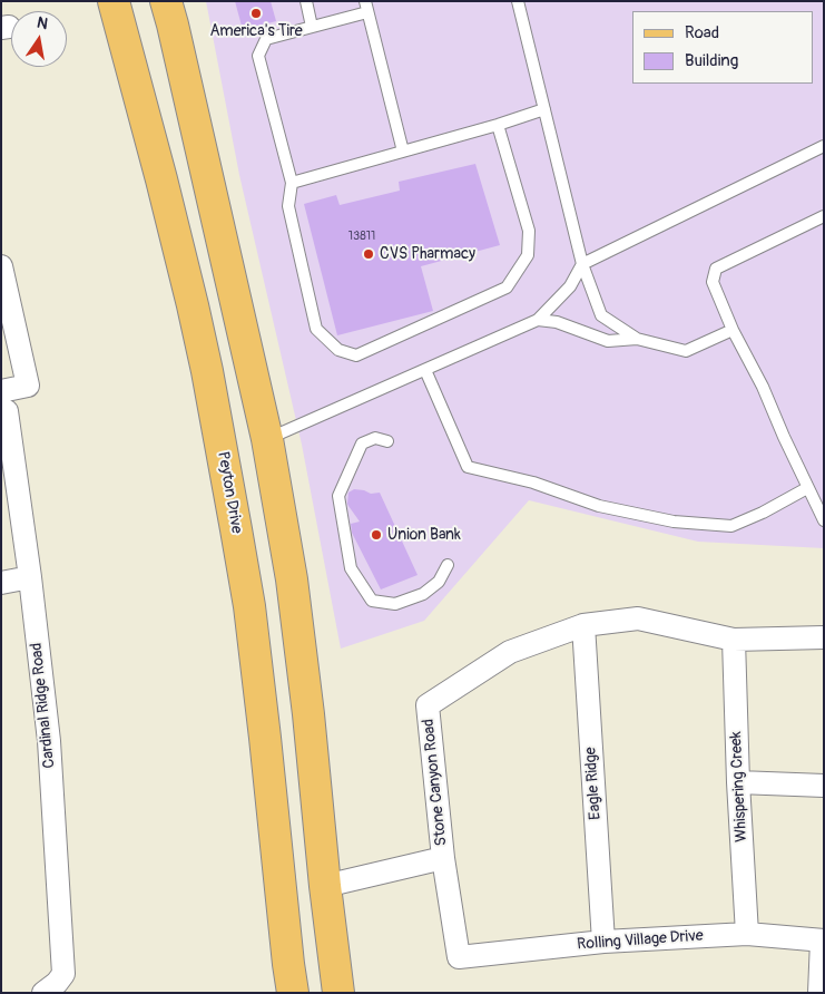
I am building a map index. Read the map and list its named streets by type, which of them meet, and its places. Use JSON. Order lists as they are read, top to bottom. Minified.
{"streets":{"main road":["Peyton Drive"],"street":["Cardinal Ridge Road","Stone Canyon Road","Eagle Ridge","Whispering Creek","Rolling Village Drive"]},"crossings":[["Stone Canyon Road","Eagle Ridge"],["Stone Canyon Road","Rolling Village Drive"],["Eagle Ridge","Rolling Village Drive"],["Whispering Creek","Rolling Village Drive"]],"places":["America's Tire","CVS Pharmacy","Union Bank"],"house_numbers":["13811"],"legend":["Road","Building"],"north":"top"}
